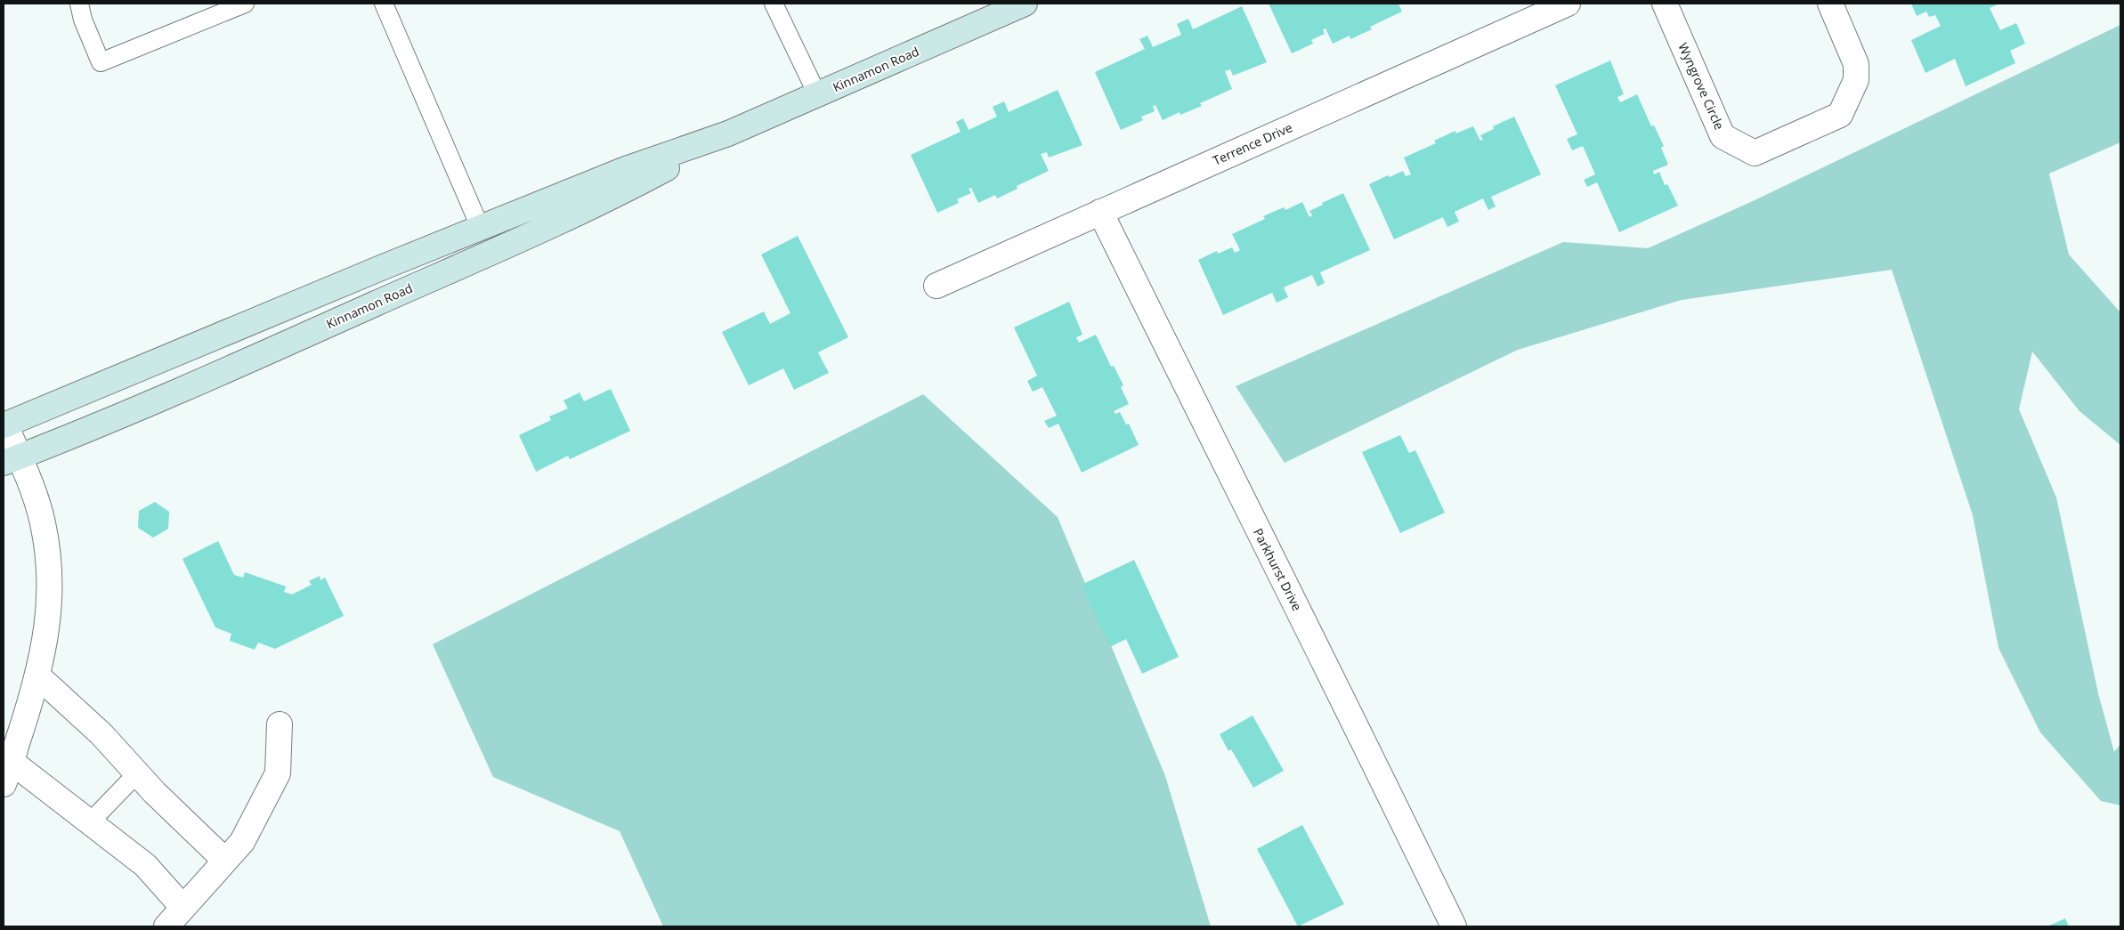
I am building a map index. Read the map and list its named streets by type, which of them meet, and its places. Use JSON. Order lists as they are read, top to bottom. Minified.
{"streets":{"main road":["Kinnamon Road"],"street":["Wyngrove Circle","Terrence Drive","Parkhurst Drive"]},"crossings":[["Terrence Drive","Parkhurst Drive"]]}
